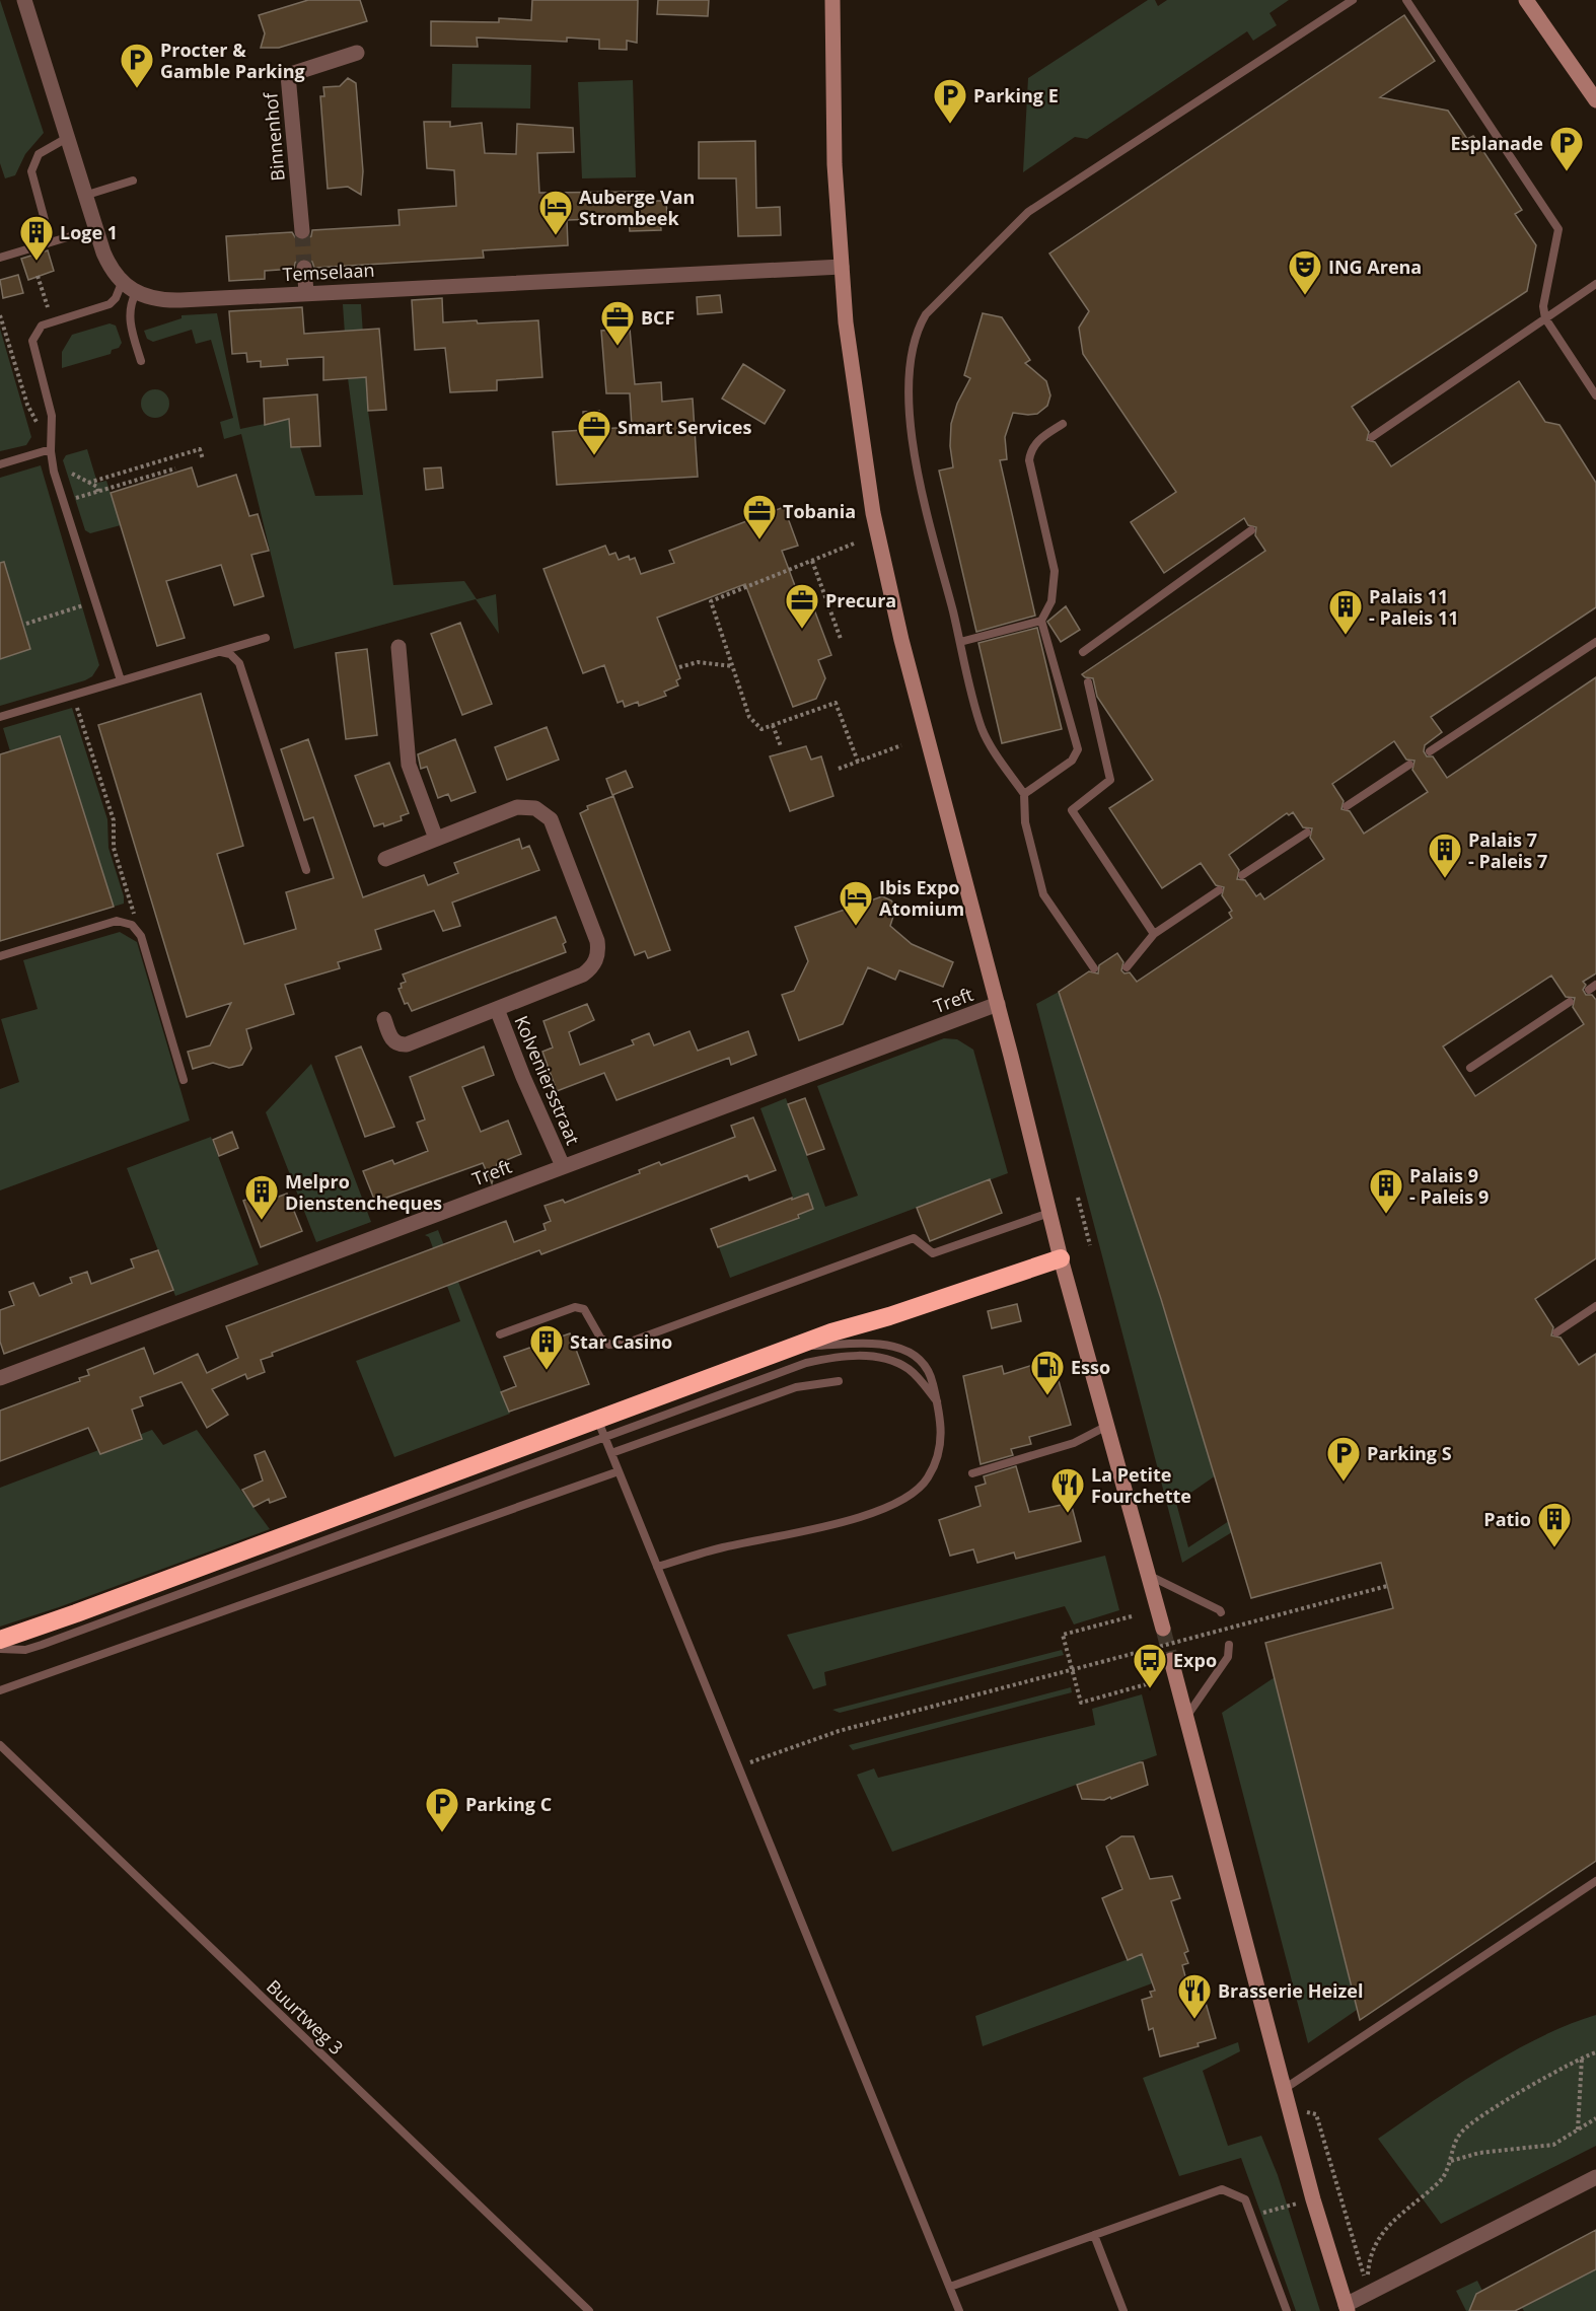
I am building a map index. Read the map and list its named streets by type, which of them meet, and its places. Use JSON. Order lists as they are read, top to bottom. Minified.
{"streets":{"street":["Binnenhof","Temselaan","Treft","Kolveniersstraat"],"lane":["Buurtweg 3"]},"crossings":[["Treft","Kolveniersstraat"]],"places":{"parking":["Procter & Gamble Parking","Parking E","Esplanade","Parking S","Parking C"],"hotel":["Auberge Van Strombeek","Ibis Expo Atomium"],"building":["Loge 1","Palais 11 - Paleis 11","Palais 7 - Paleis 7","Palais 9 - Paleis 9","Melpro Dienstencheques","Star Casino","Patio"],"theatre":["ING Arena"],"office":["BCF","Smart Services","Tobania","Precura"],"fuel station":["Esso"],"restaurant":["La Petite Fourchette","Brasserie Heizel"],"bus stop":["Expo"]}}
